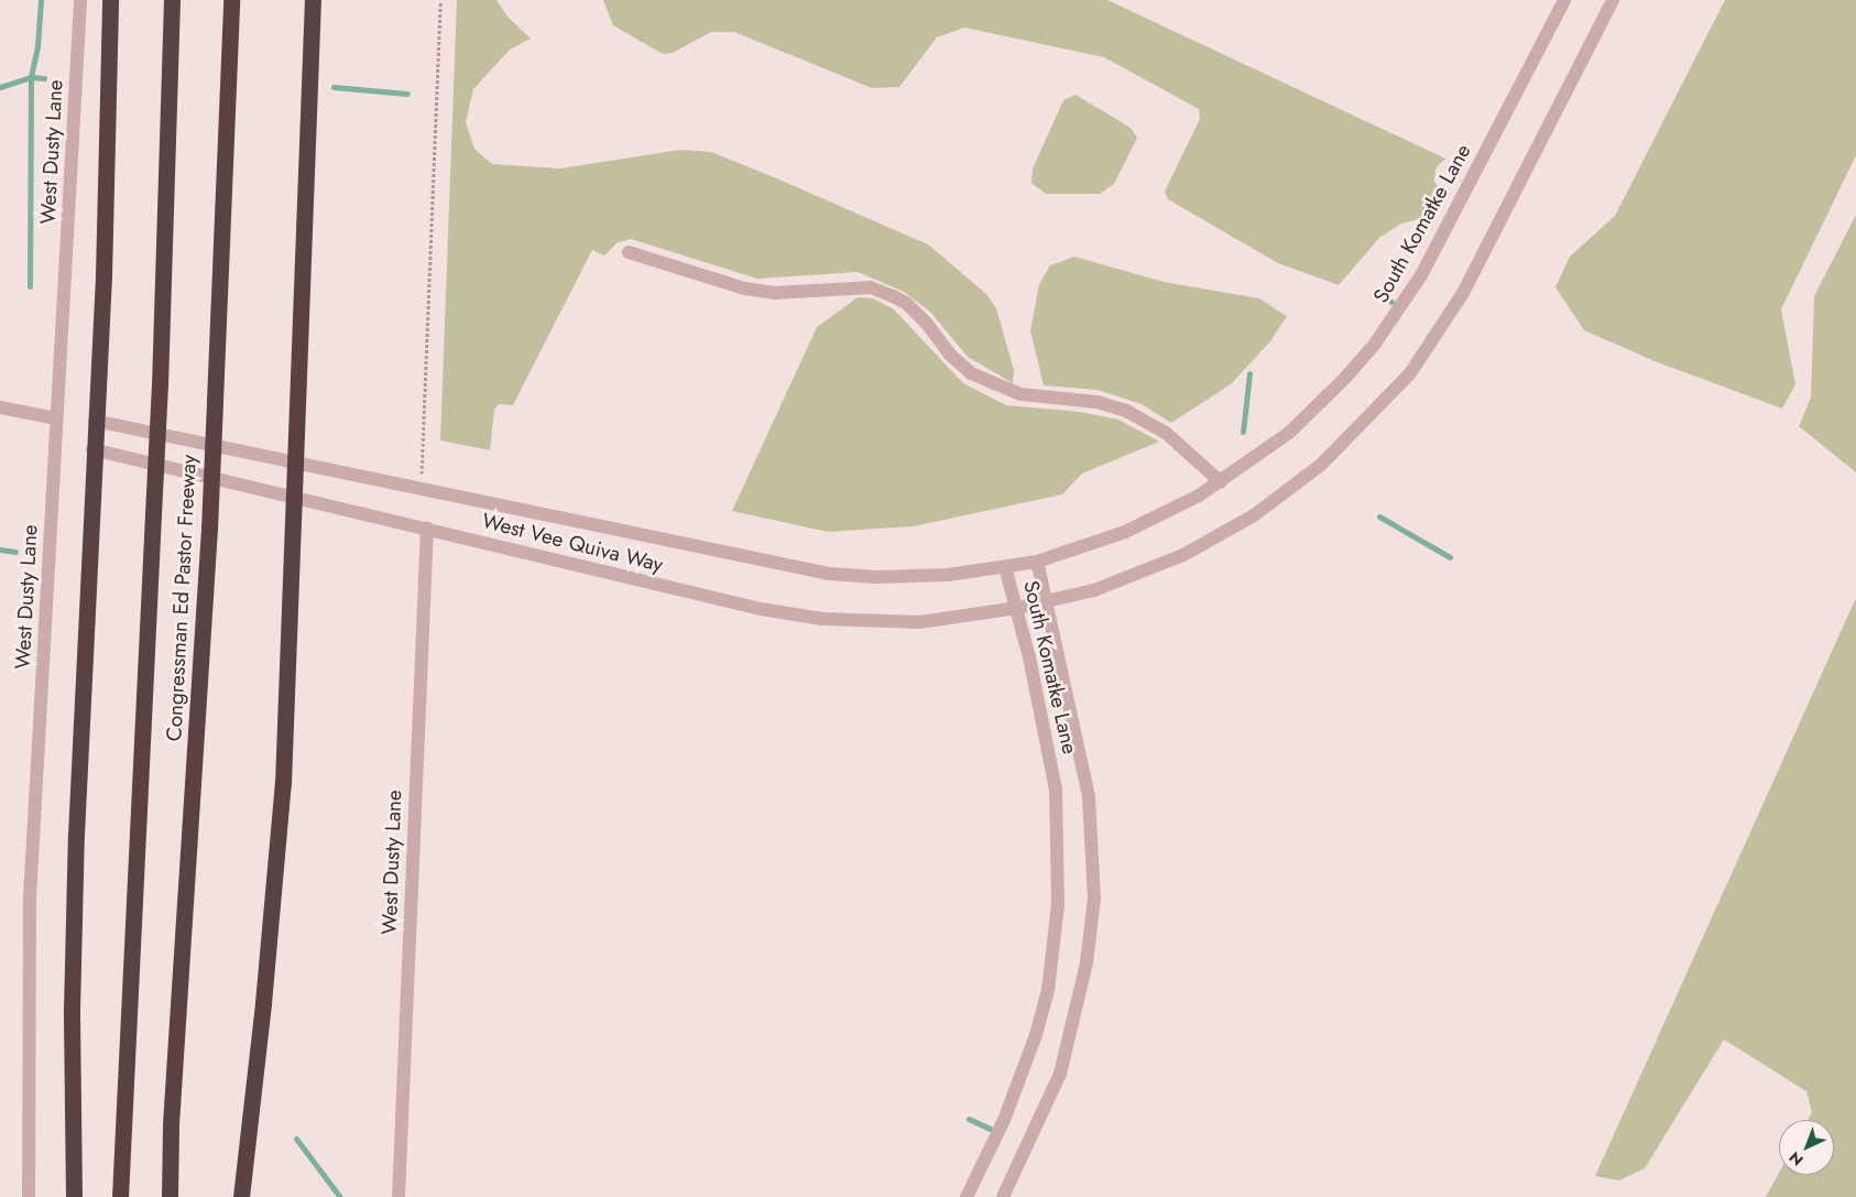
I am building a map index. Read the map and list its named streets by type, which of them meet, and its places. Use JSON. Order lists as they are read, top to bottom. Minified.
{"streets":{"highway":["Congressman Ed Pastor Freeway"],"street":["West Dusty Lane","South Komatke Lane","West Vee Quiva Way"]},"crossings":[["West Dusty Lane","West Vee Quiva Way"],["South Komatke Lane","West Vee Quiva Way"]],"north":"bottom left"}
